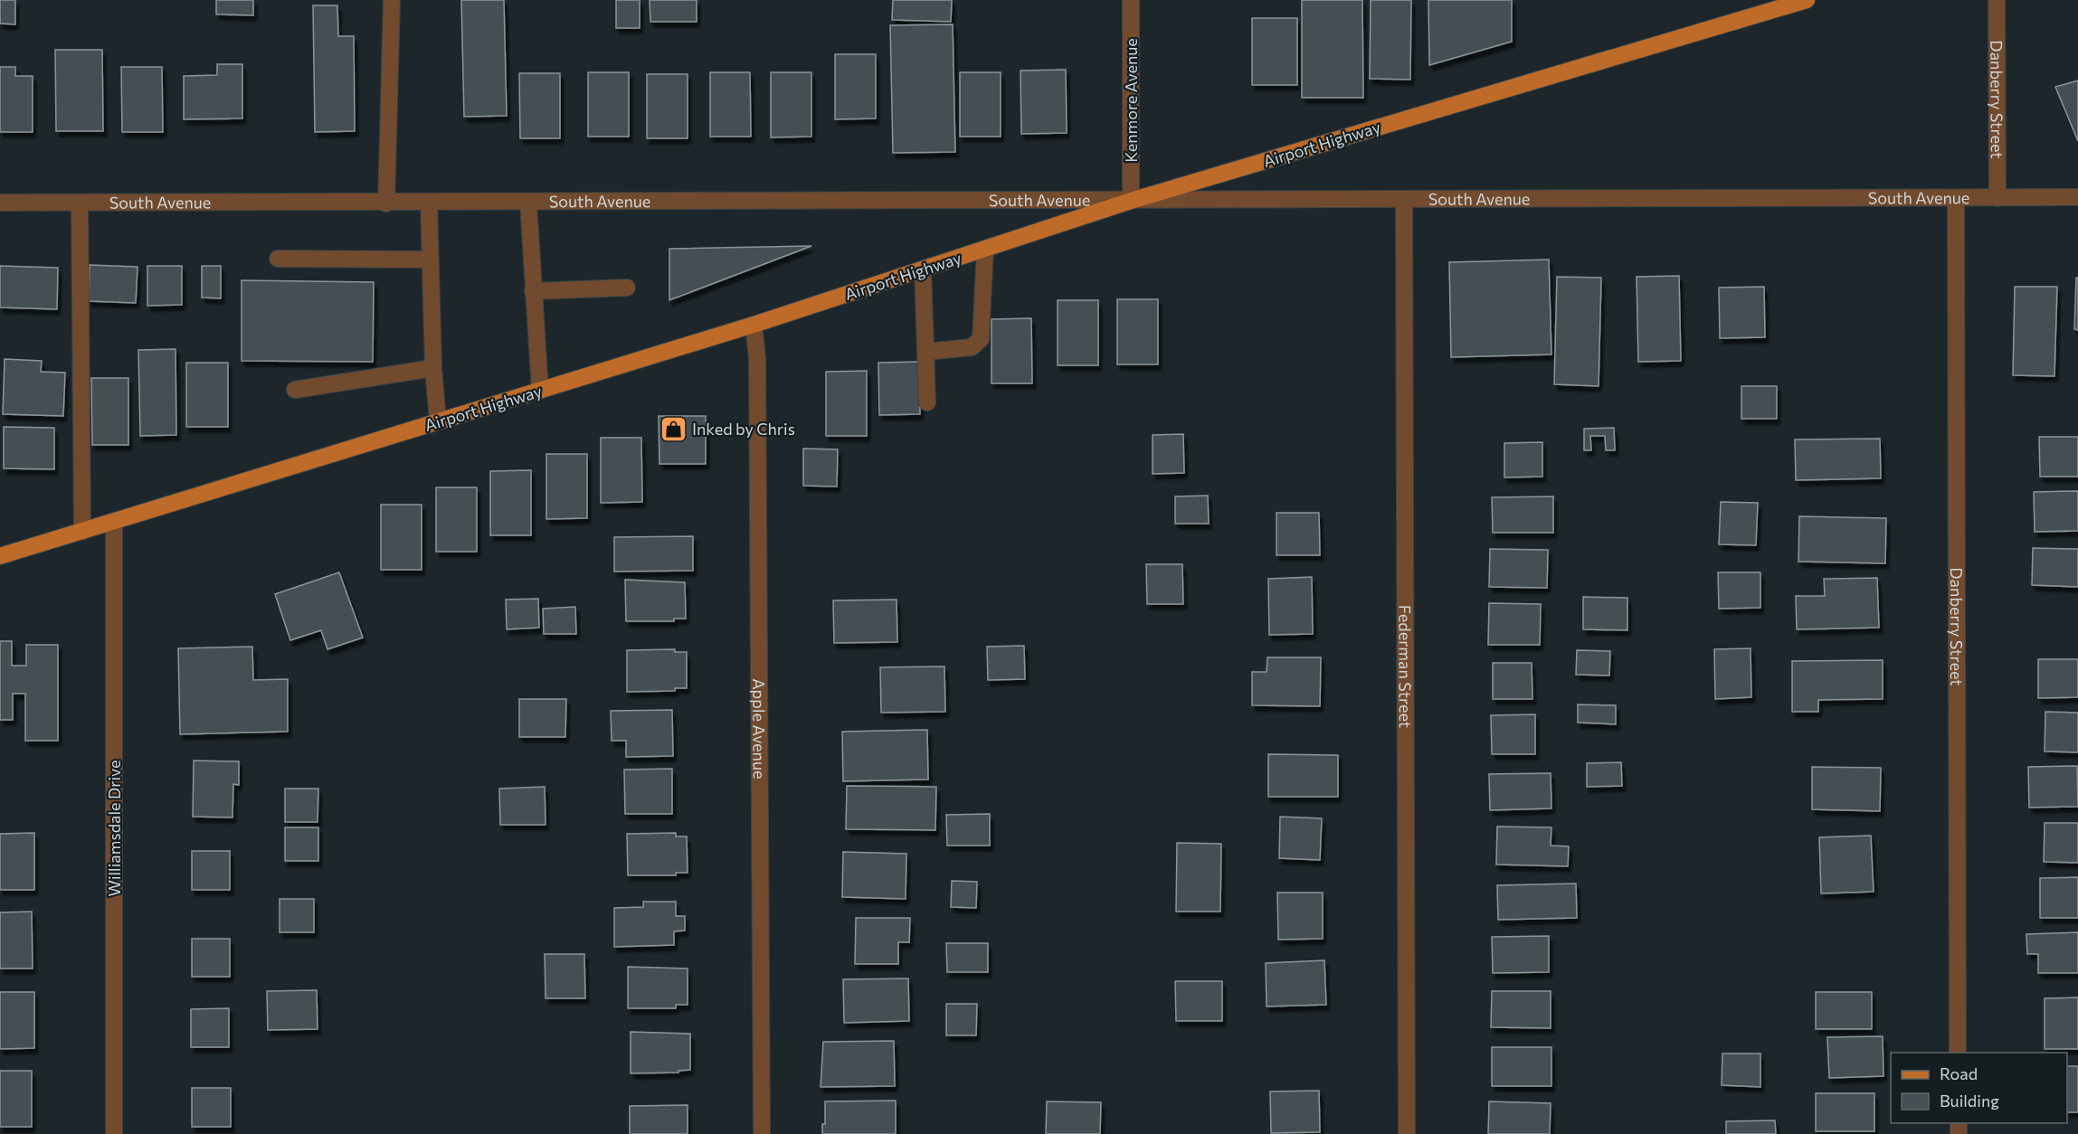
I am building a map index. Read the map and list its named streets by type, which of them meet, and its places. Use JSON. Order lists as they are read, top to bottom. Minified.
{"streets":{"main road":["Airport Highway"],"street":["Danberry Street","Kenmore Avenue","South Avenue","Federman Street","Apple Avenue","Williamsdale Drive"]},"crossings":[["Danberry Street","South Avenue"],["Kenmore Avenue","Airport Highway"],["Kenmore Avenue","South Avenue"],["Airport Highway","South Avenue"],["Airport Highway","Apple Avenue"],["Airport Highway","Williamsdale Drive"],["South Avenue","Federman Street"]],"places":{"shop":["Inked by Chris"]},"legend":["Road","Building"]}
